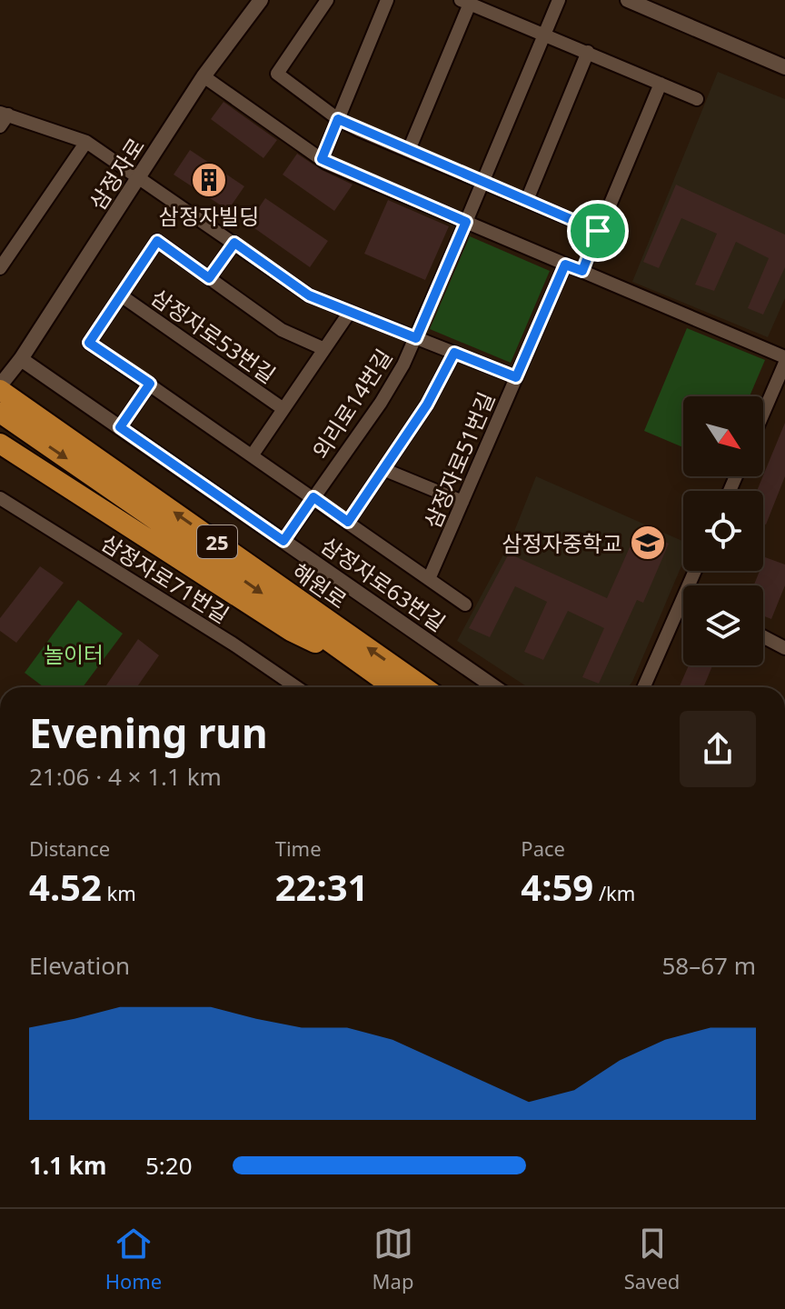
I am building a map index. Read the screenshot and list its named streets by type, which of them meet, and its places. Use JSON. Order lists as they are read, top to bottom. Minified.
{"streets":{"highway":["25","해원로"],"street":["삼정자로","삼정자로53번길","외리로14번길","삼정자로51번길","삼정자로71번길","삼정자로63번길"]},"crossings":[["삼정자로","삼정자로51번길"],["삼정자로","삼정자로63번길"],["삼정자로","해원로"],["외리로14번길","삼정자로51번길"],["외리로14번길","삼정자로63번길"]],"parks":["놀이터"],"places":{"building":["삼정자빌딩"],"school or university":["삼정자중학교"]},"north":"bottom right","page":{"heading":["Evening run","21:06 · 4 × 1.1 km"],"stats":[["Distance","4.52 km"],["Time","22:31"],["Pace","4:59 /km"]],"chart":["Elevation","58–67 m"],"list":[{"name":"1.1 km","note":"5:20"}],"tabs":["Home","Map","Saved"]}}
